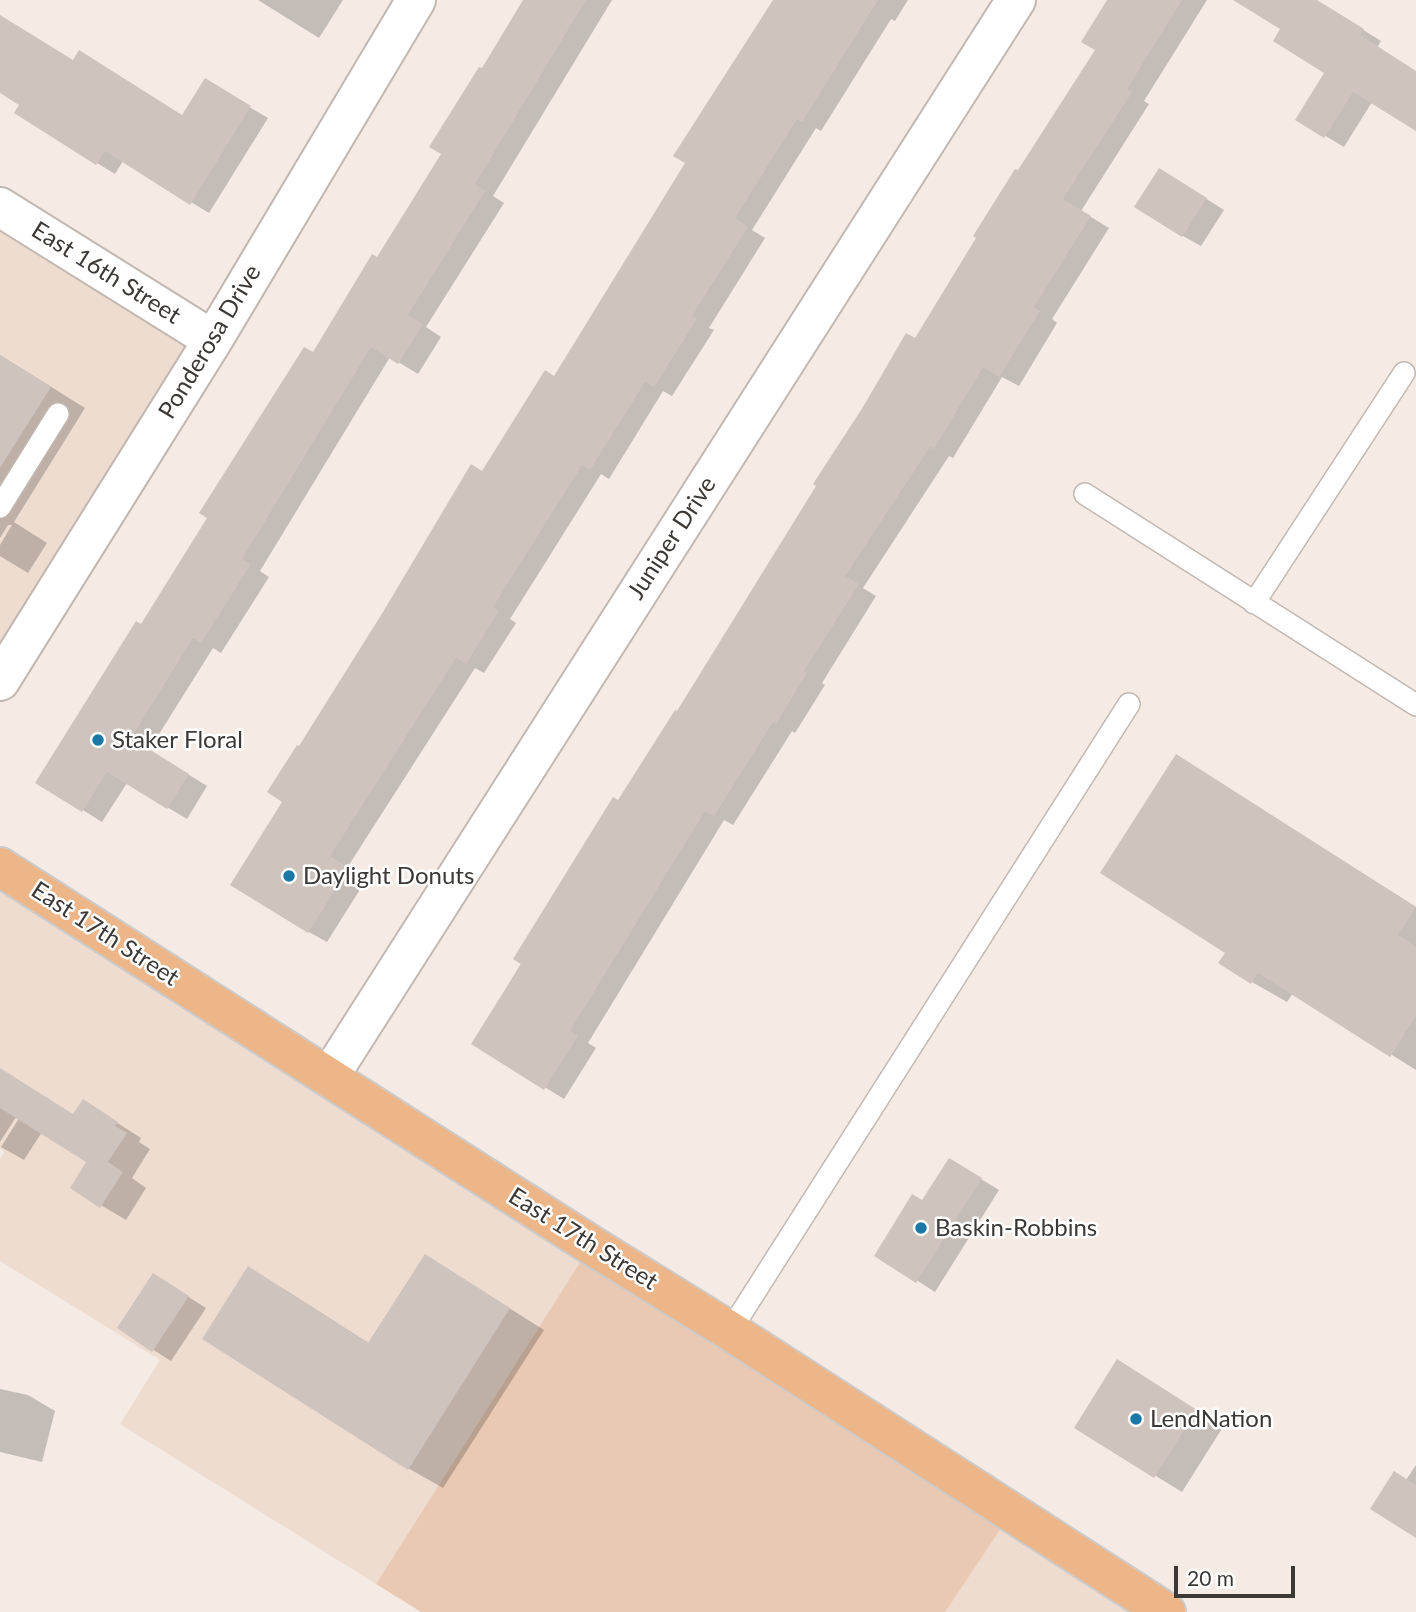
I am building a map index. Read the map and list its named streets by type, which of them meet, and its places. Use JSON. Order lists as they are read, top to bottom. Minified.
{"streets":{"main road":["East 17th Street"],"street":["East 16th Street","Ponderosa Drive","Juniper Drive"]},"crossings":[["East 16th Street","Ponderosa Drive"],["Juniper Drive","East 17th Street"]],"places":["Staker Floral","Daylight Donuts","Baskin-Robbins","LendNation"],"scale_bar":"20 m"}
